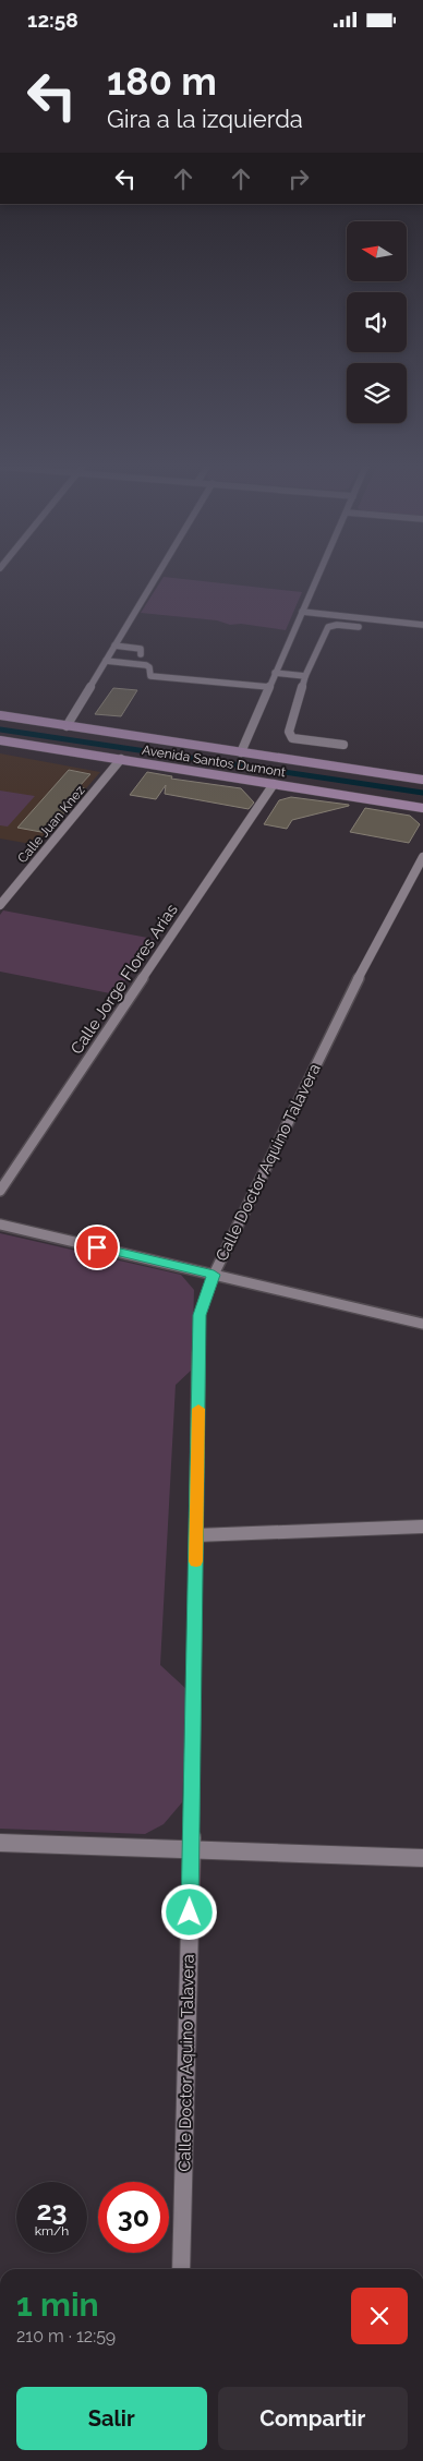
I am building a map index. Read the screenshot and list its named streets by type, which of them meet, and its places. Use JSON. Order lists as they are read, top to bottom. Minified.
{"streets":{"main road":["Avenida Santos Dumont"],"street":["Calle Juan Knez","Calle Jorge Flores Arias","Calle Doctor Aquino Talavera"]},"crossings":[["Avenida Santos Dumont","Calle Juan Knez"],["Avenida Santos Dumont","Calle Jorge Flores Arias"]],"north":"left","page":{"status":"12:58","turn":["180 m","Gira a la izquierda"],"speed":"23 km/h","limit":"30","heading":["1 min","210 m · 12:59"],"buttons":["Salir","Compartir"]}}
